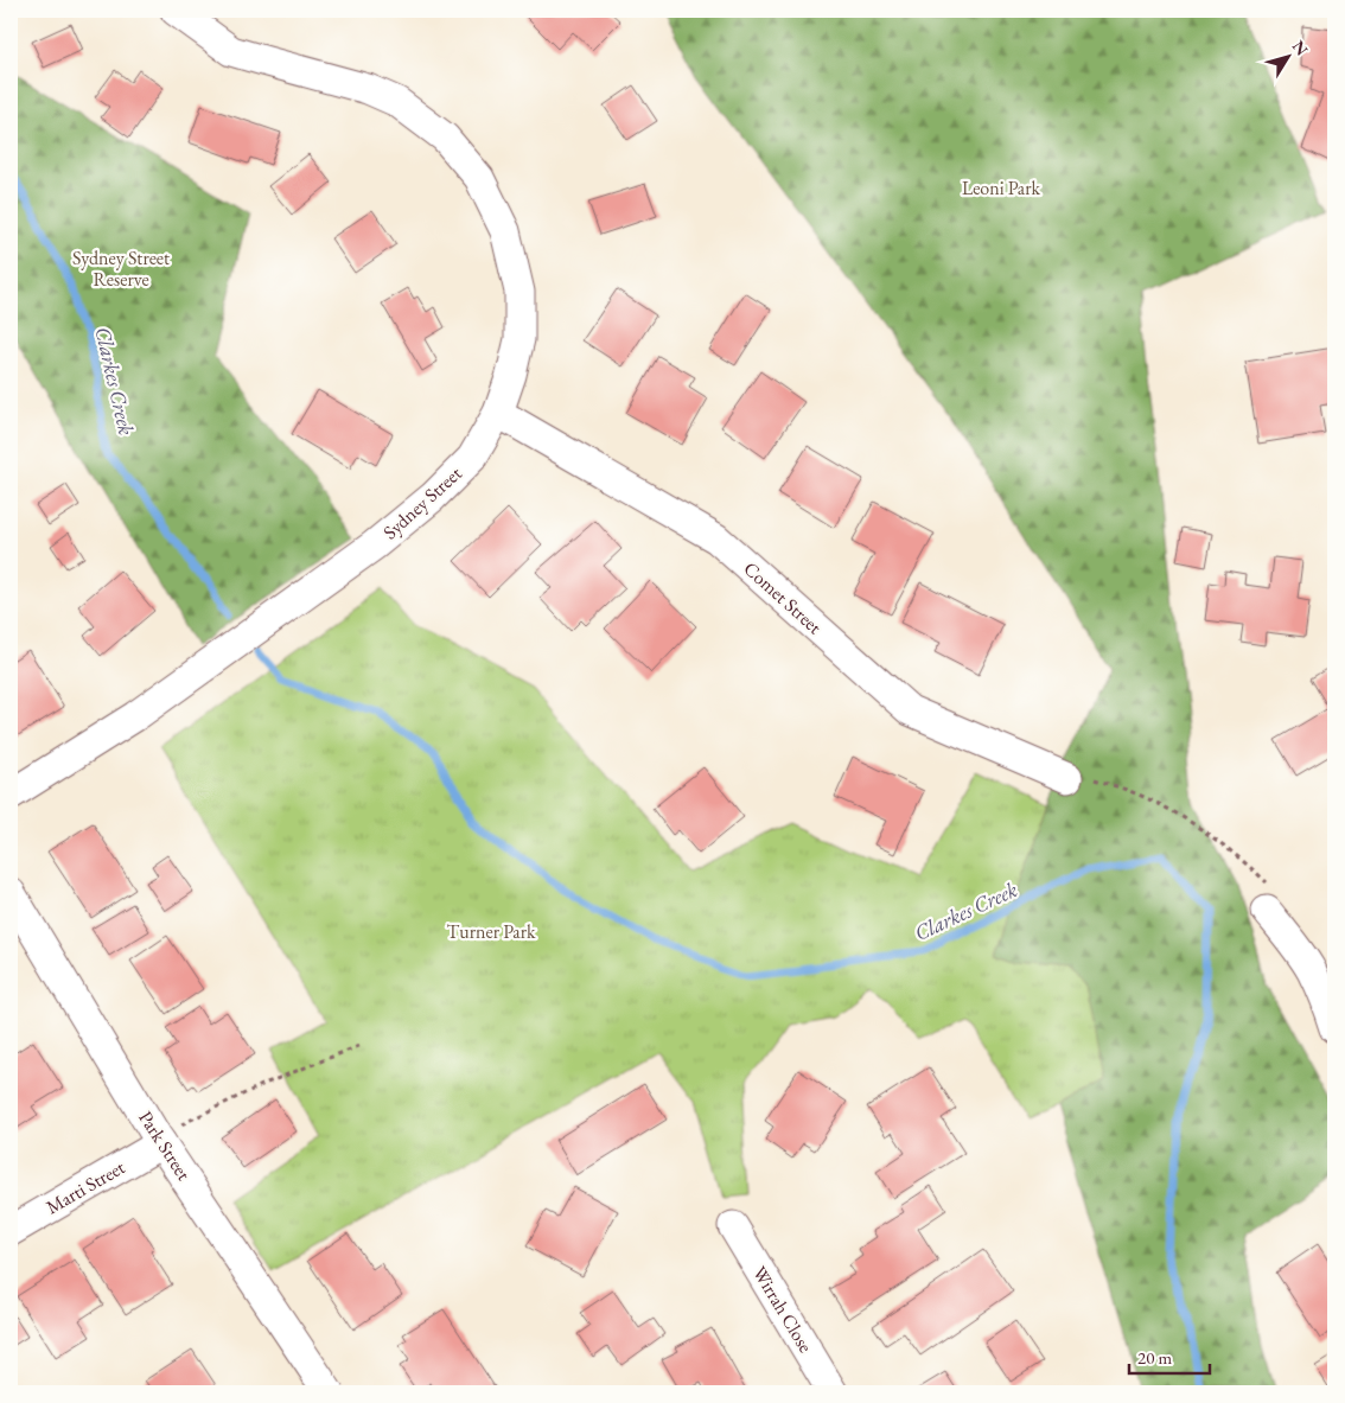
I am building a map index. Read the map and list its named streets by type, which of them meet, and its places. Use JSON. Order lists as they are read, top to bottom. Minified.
{"streets":{"street":["Sydney Street","Comet Street","Park Street","Marti Street","Wirrah Close"]},"crossings":[["Sydney Street","Comet Street"],["Park Street","Marti Street"]],"water":["Clarkes Creek"],"parks":["Leoni Park","Sydney Street Reserve","Turner Park"],"scale_bar":"20 m","north":"top right"}
